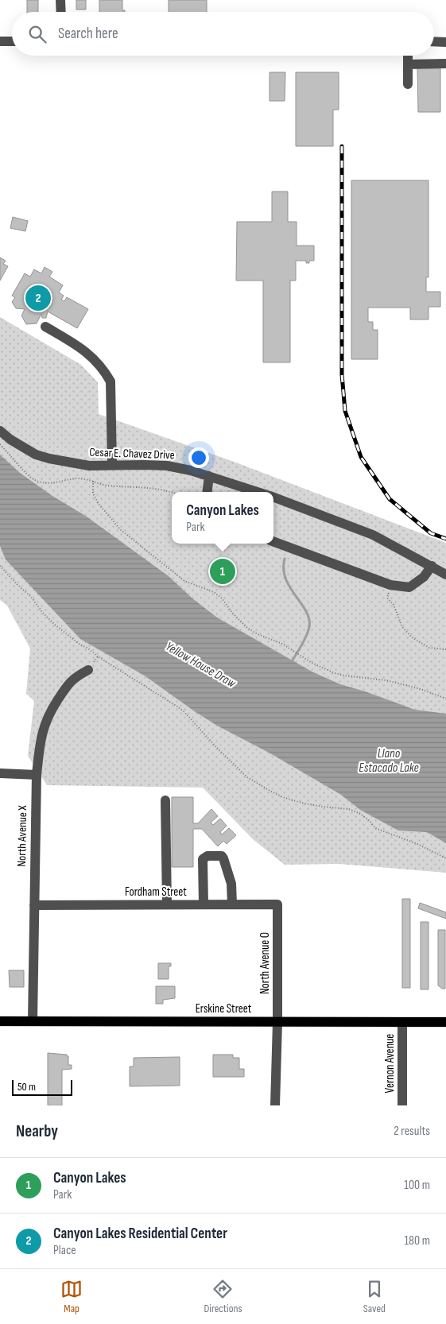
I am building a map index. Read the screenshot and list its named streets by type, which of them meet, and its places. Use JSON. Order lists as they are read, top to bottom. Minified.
{"streets":{"main road":["Erskine Street"],"street":["Cesar E. Chavez Drive","North Avenue X","Fordham Street","North Avenue O","Vernon Avenue"]},"crossings":[["North Avenue X","Fordham Street"],["North Avenue X","Erskine Street"],["Fordham Street","North Avenue O"],["North Avenue O","Erskine Street"],["Erskine Street","Vernon Avenue"]],"water":["Yellow House Draw","Llano Estacado Lake"],"scale_bar":"50 m","page":{"search":"Search here","pins":["2","1"],"popup":["Canyon Lakes","Park"],"scale":"50 m","heading":["Nearby","2 results"],"list":[{"mark":"1","name":"Canyon Lakes","note":"Park","value":"100 m"},{"mark":"2","name":"Canyon Lakes Residential Center","note":"Place","value":"180 m"}],"nav":["Map","Directions","Saved"]}}
